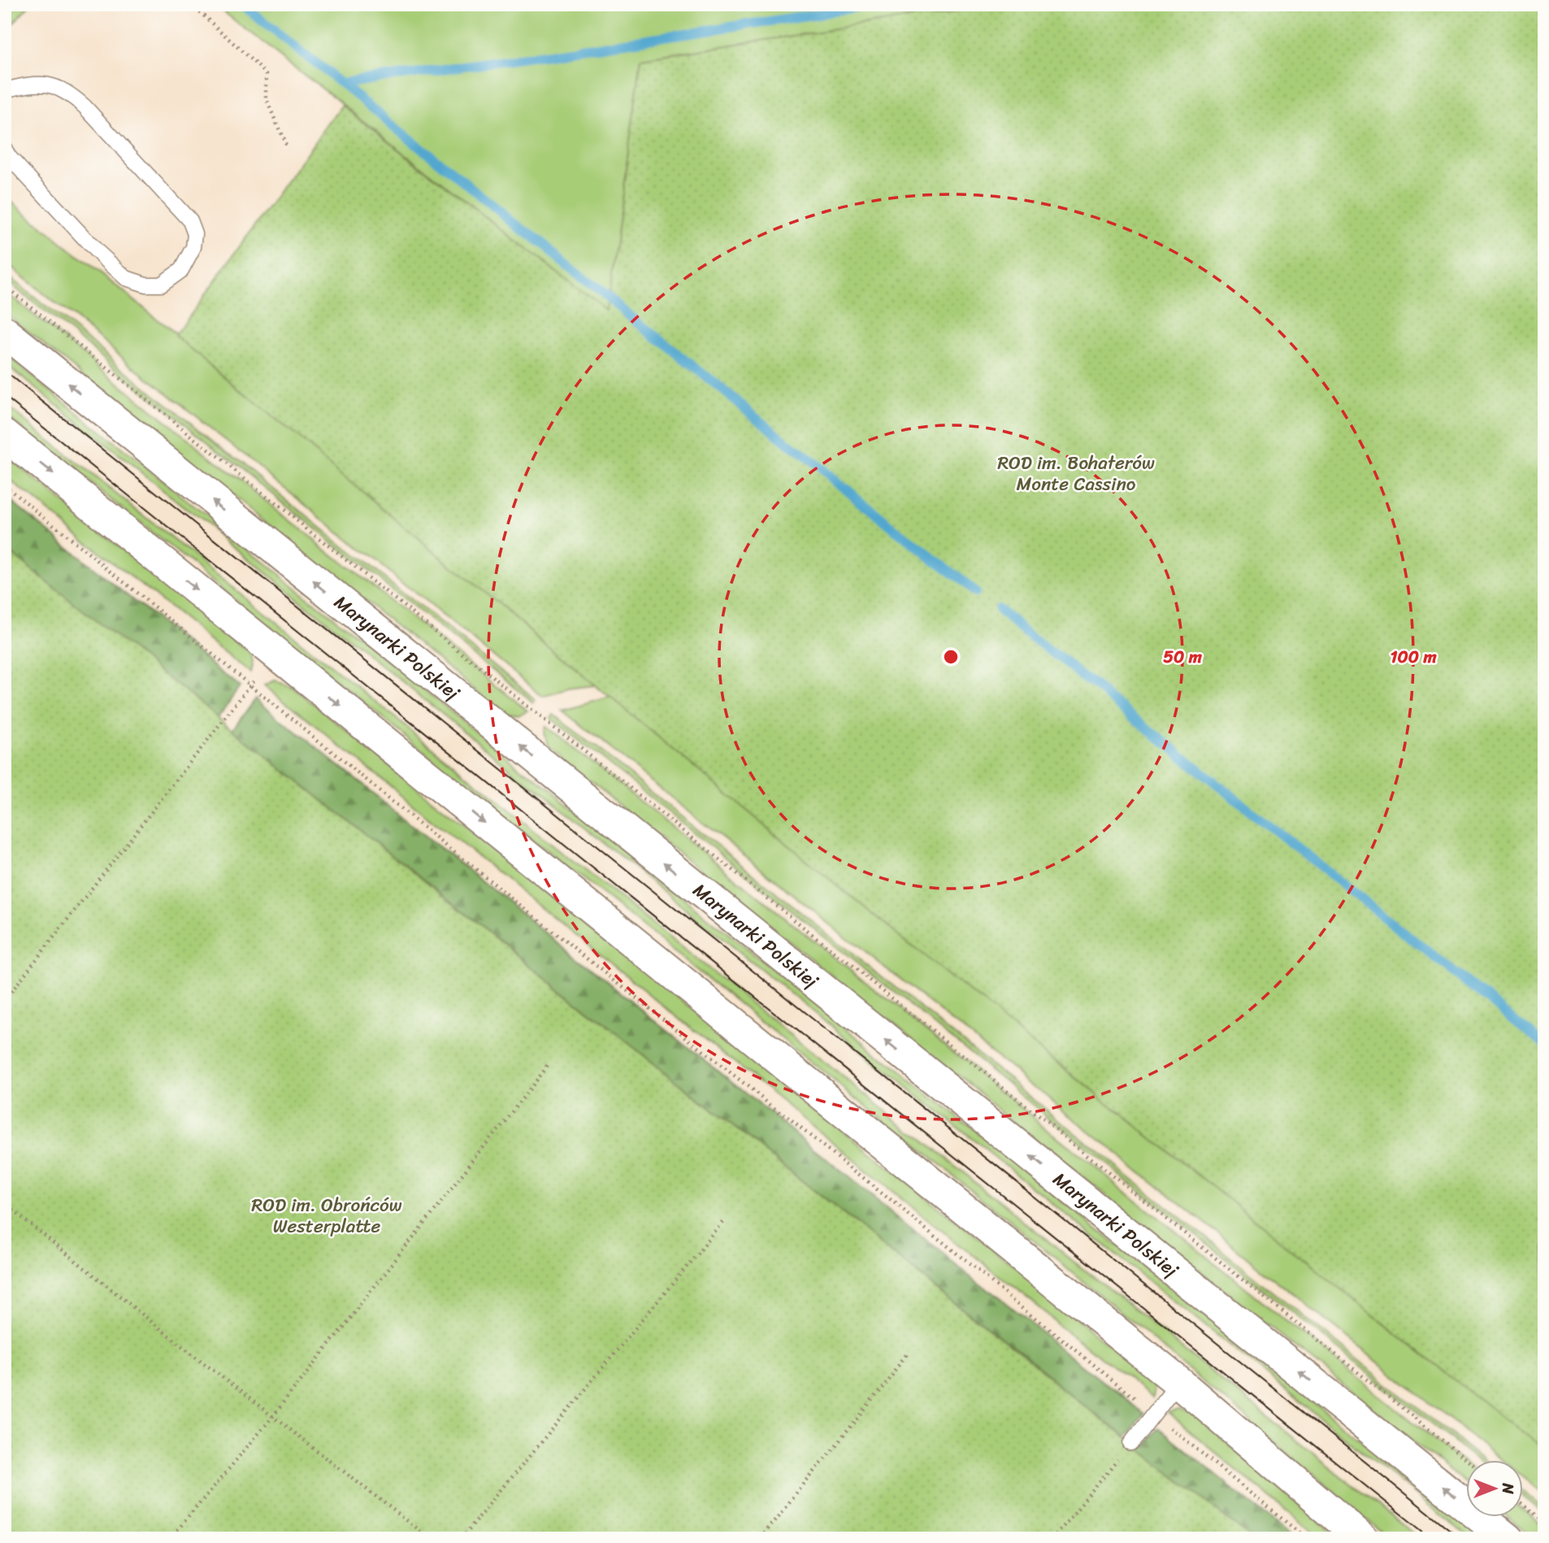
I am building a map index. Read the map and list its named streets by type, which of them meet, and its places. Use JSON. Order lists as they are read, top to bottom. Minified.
{"streets":{"main road":["Marynarki Polskiej"]},"parks":["ROD im. Bohaterów Monte Cassino","ROD im. Obrońców Westerplatte"],"north":"right","rings":["50 m","100 m"]}
